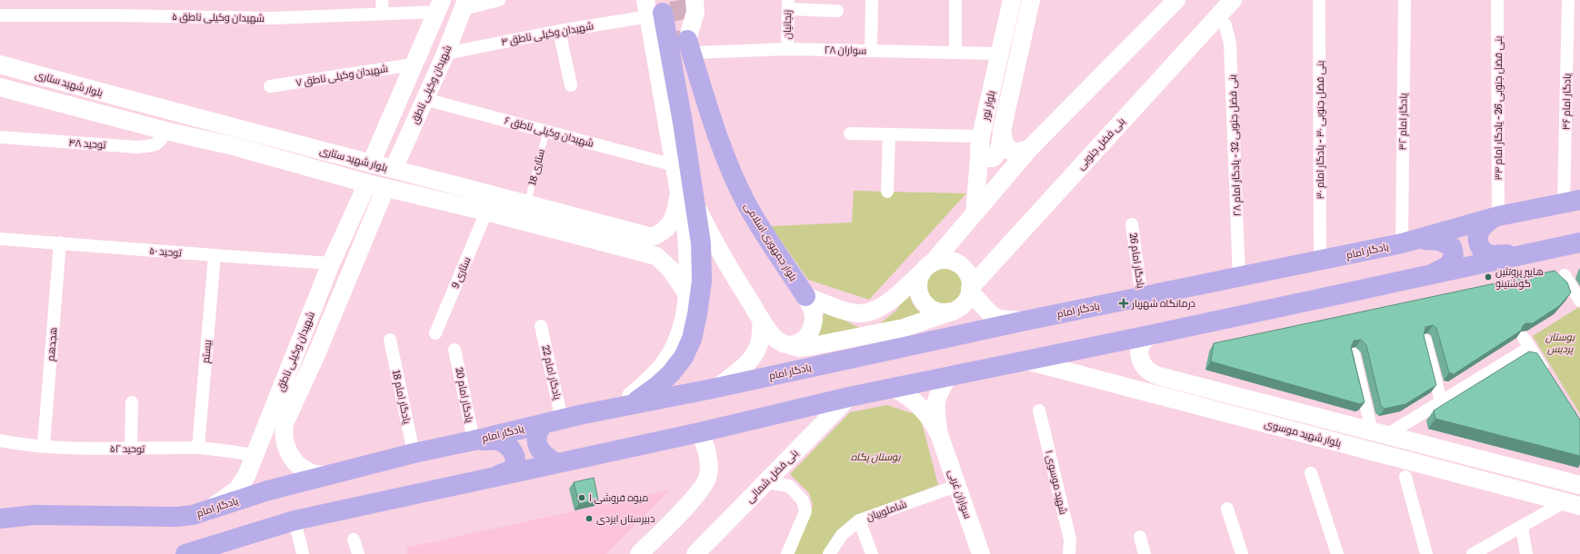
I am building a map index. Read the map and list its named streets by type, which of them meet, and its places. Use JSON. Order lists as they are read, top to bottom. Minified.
{"streets":{"main road":["بلوار شهید ستاری","شهیدان وکیلی ناطق","بلوار نور","بنی فضل جنوبی","بلوار جمهوری اسلامی","یادگار امام","بلوار شهید موسوی","بنی فضل شمالی","سواران غربی"],"street":["شهیدان وکیلی ناطق ۵","زنجانیان","شهیدان وکیلی ناطق ۴","سواران ۲۸","شهیدان وکیلی ناطق ۷","یادگار امام ۳۶","بنی فضل جنوبی 26 - یادگار امام ۳۴","یادگار امام ۳۲","بنی فضل جنوبی ۳۰ - یادگار امام ۳۰","شهیدان وکیلی ناطق ۶","توحید ۴۸","بنی فضل جنوبی 32 - یادگار امام ۲۸","توحید ۵۰","یادگار امام 26","ستاری 9","هجدهم","بیستم","یادگار امام 22","یادگار امام 20","یادگار امام 18","توحید ۵۲","شهید موسوی ۱","شاملوییان"],"lane":["ستاری 18"]},"crossings":[["زنجانیان","سواران ۲۸"],["شهیدان وکیلی ناطق ۴","شهیدان وکیلی ناطق"],["سواران ۲۸","بلوار نور"],["سواران ۲۸","بلوار جمهوری اسلامی"],["بلوار شهید ستاری","شهیدان وکیلی ناطق"],["بلوار شهید ستاری","توحید ۴۸"],["بلوار شهید ستاری","ستاری 18"],["بلوار شهید ستاری","ستاری 9"],["شهیدان وکیلی ناطق","شهیدان وکیلی ناطق ۶"],["شهیدان وکیلی ناطق","یادگار امام"],["شهیدان وکیلی ناطق","توحید ۵۰"],["شهیدان وکیلی ناطق","توحید ۵۲"],["یادگار امام ۳۶","یادگار امام"],["بنی فضل جنوبی 26 - یادگار امام ۳۴","یادگار امام"],["یادگار امام ۳۲","یادگار امام"],["بنی فضل جنوبی ۳۰ - یادگار امام ۳۰","یادگار امام"],["شهیدان وکیلی ناطق ۶","ستاری 18"],["بنی فضل جنوبی","بنی فضل جنوبی 32 - یادگار امام ۲۸"],["بنی فضل جنوبی 32 - یادگار امام ۲۸","یادگار امام"],["یادگار امام","یادگار امام 26"],["یادگار امام","یادگار امام 22"],["یادگار امام","یادگار امام 20"],["یادگار امام","یادگار امام 18"],["توحید ۵۰","هجدهم"],["توحید ۵۰","بیستم"],["هجدهم","توحید ۵۲"],["بیستم","توحید ۵۲"],["سواران غربی","شاملوییان"]],"parks":["بوستان پردیس","بوستان پگاه"],"places":{"other":["هایپر پروتئین گوشتینو","میوه فروشی ا","دبیرستان ایزدی"],"health":["درمانگاه شهریار"]}}
